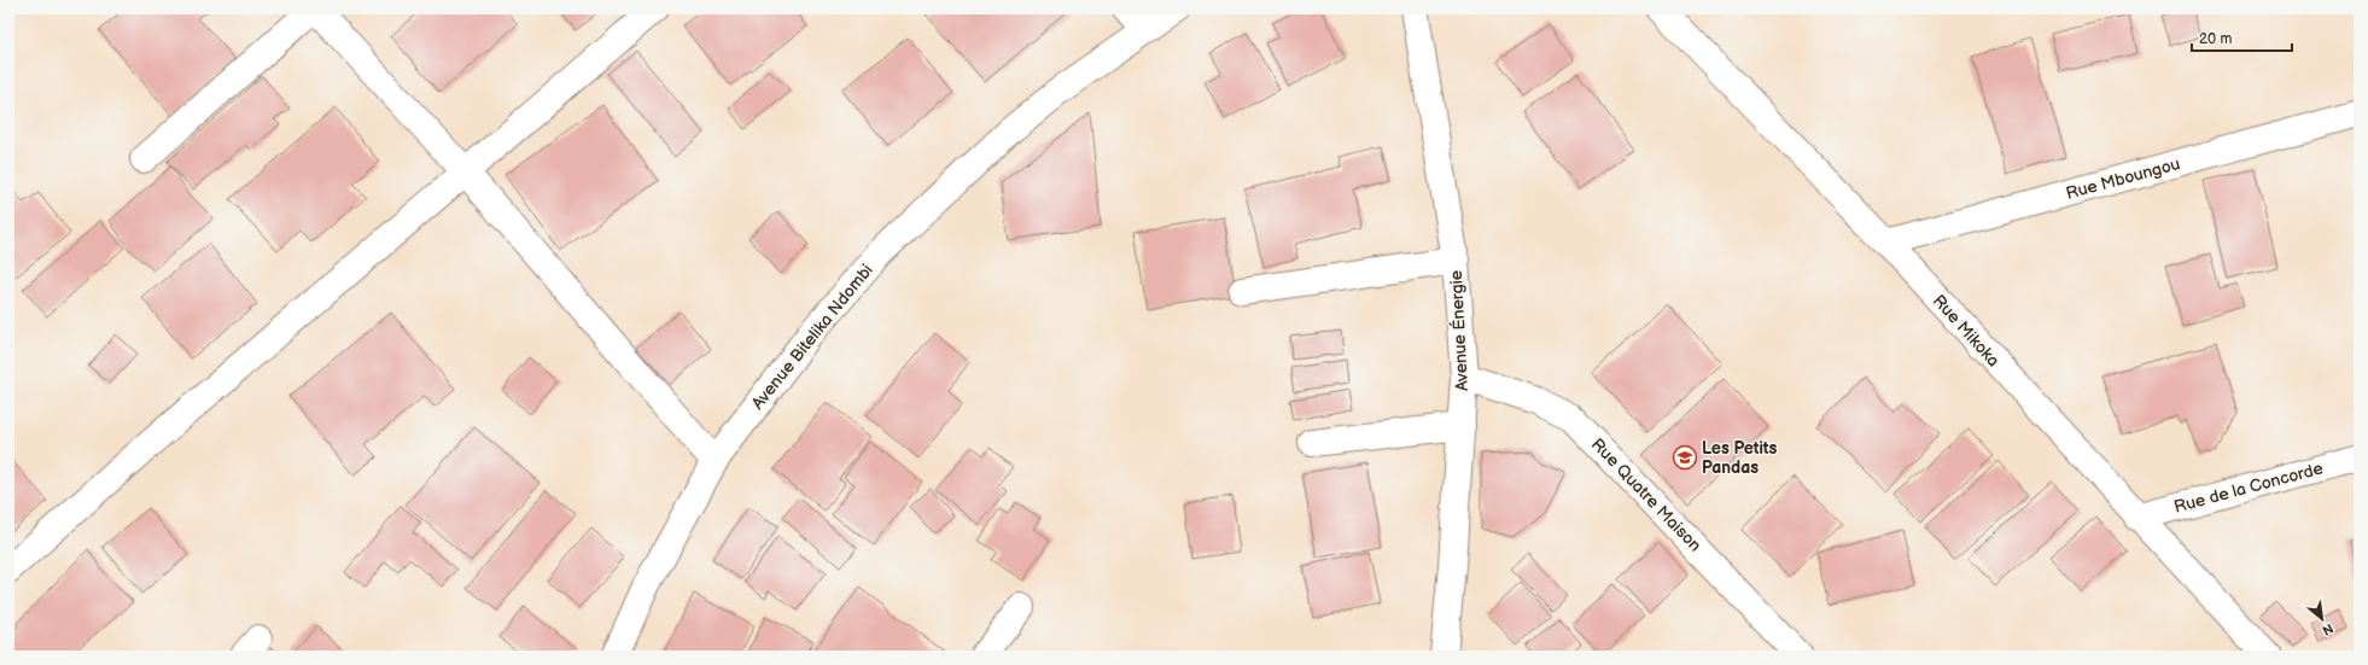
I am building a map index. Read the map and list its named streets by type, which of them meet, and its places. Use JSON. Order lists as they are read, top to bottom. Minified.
{"streets":{"street":["Rue Mboungou","Avenue Énergie","Rue Mikoka","Avenue Bitelika Ndombi","Rue de la Concorde","Rue Quatre Maison"]},"crossings":[["Rue Mboungou","Rue Mikoka"],["Avenue Énergie","Rue Quatre Maison"],["Rue Mikoka","Rue de la Concorde"]],"places":{"school or university":["Les Petits Pandas"]},"scale_bar":"20 m","north":"bottom right"}
